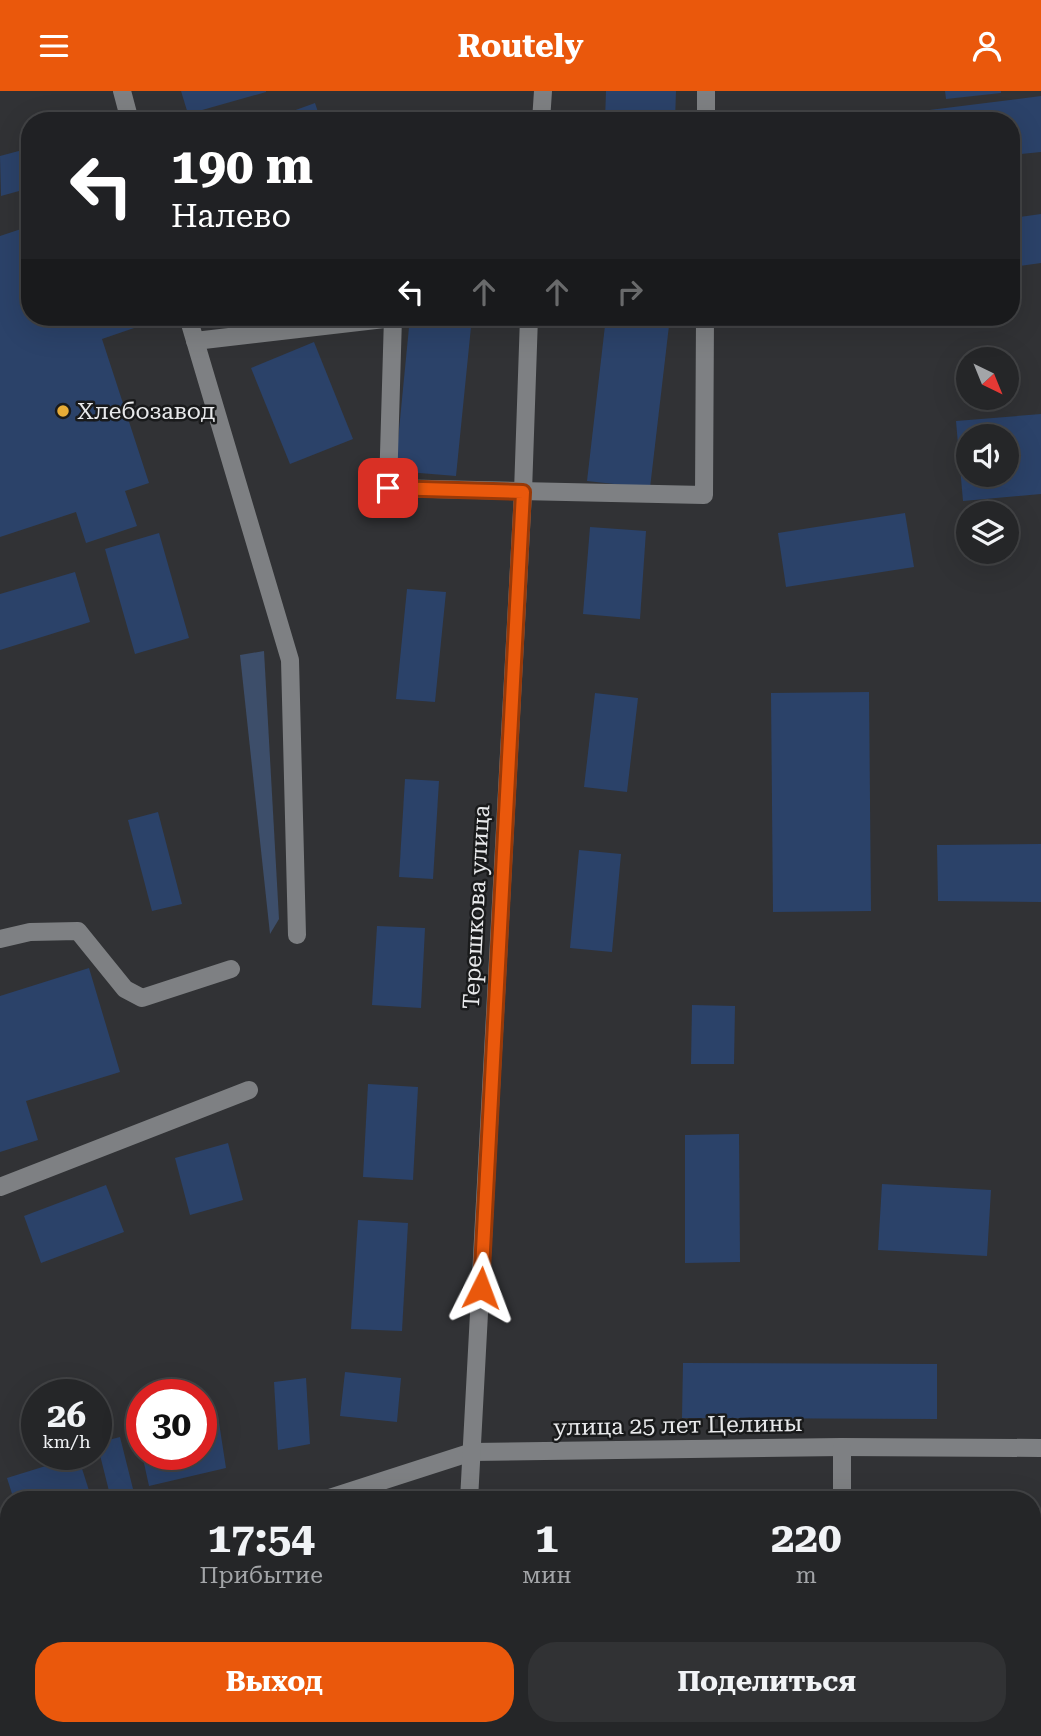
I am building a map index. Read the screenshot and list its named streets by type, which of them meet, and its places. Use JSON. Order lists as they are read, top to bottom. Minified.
{"streets":{"street":["Терешкова улица","улица 25 лет Целины"]},"crossings":[["Терешкова улица","улица 25 лет Целины"]],"places":["Хлебозавод"],"north":"bottom right","page":{"header":"Routely","turn":["190 m","Налево"],"speed":"26 km/h","limit":"30","eta":["17:54","Прибытие","1","мин","220","m"],"buttons":["Выход","Поделиться"]}}
